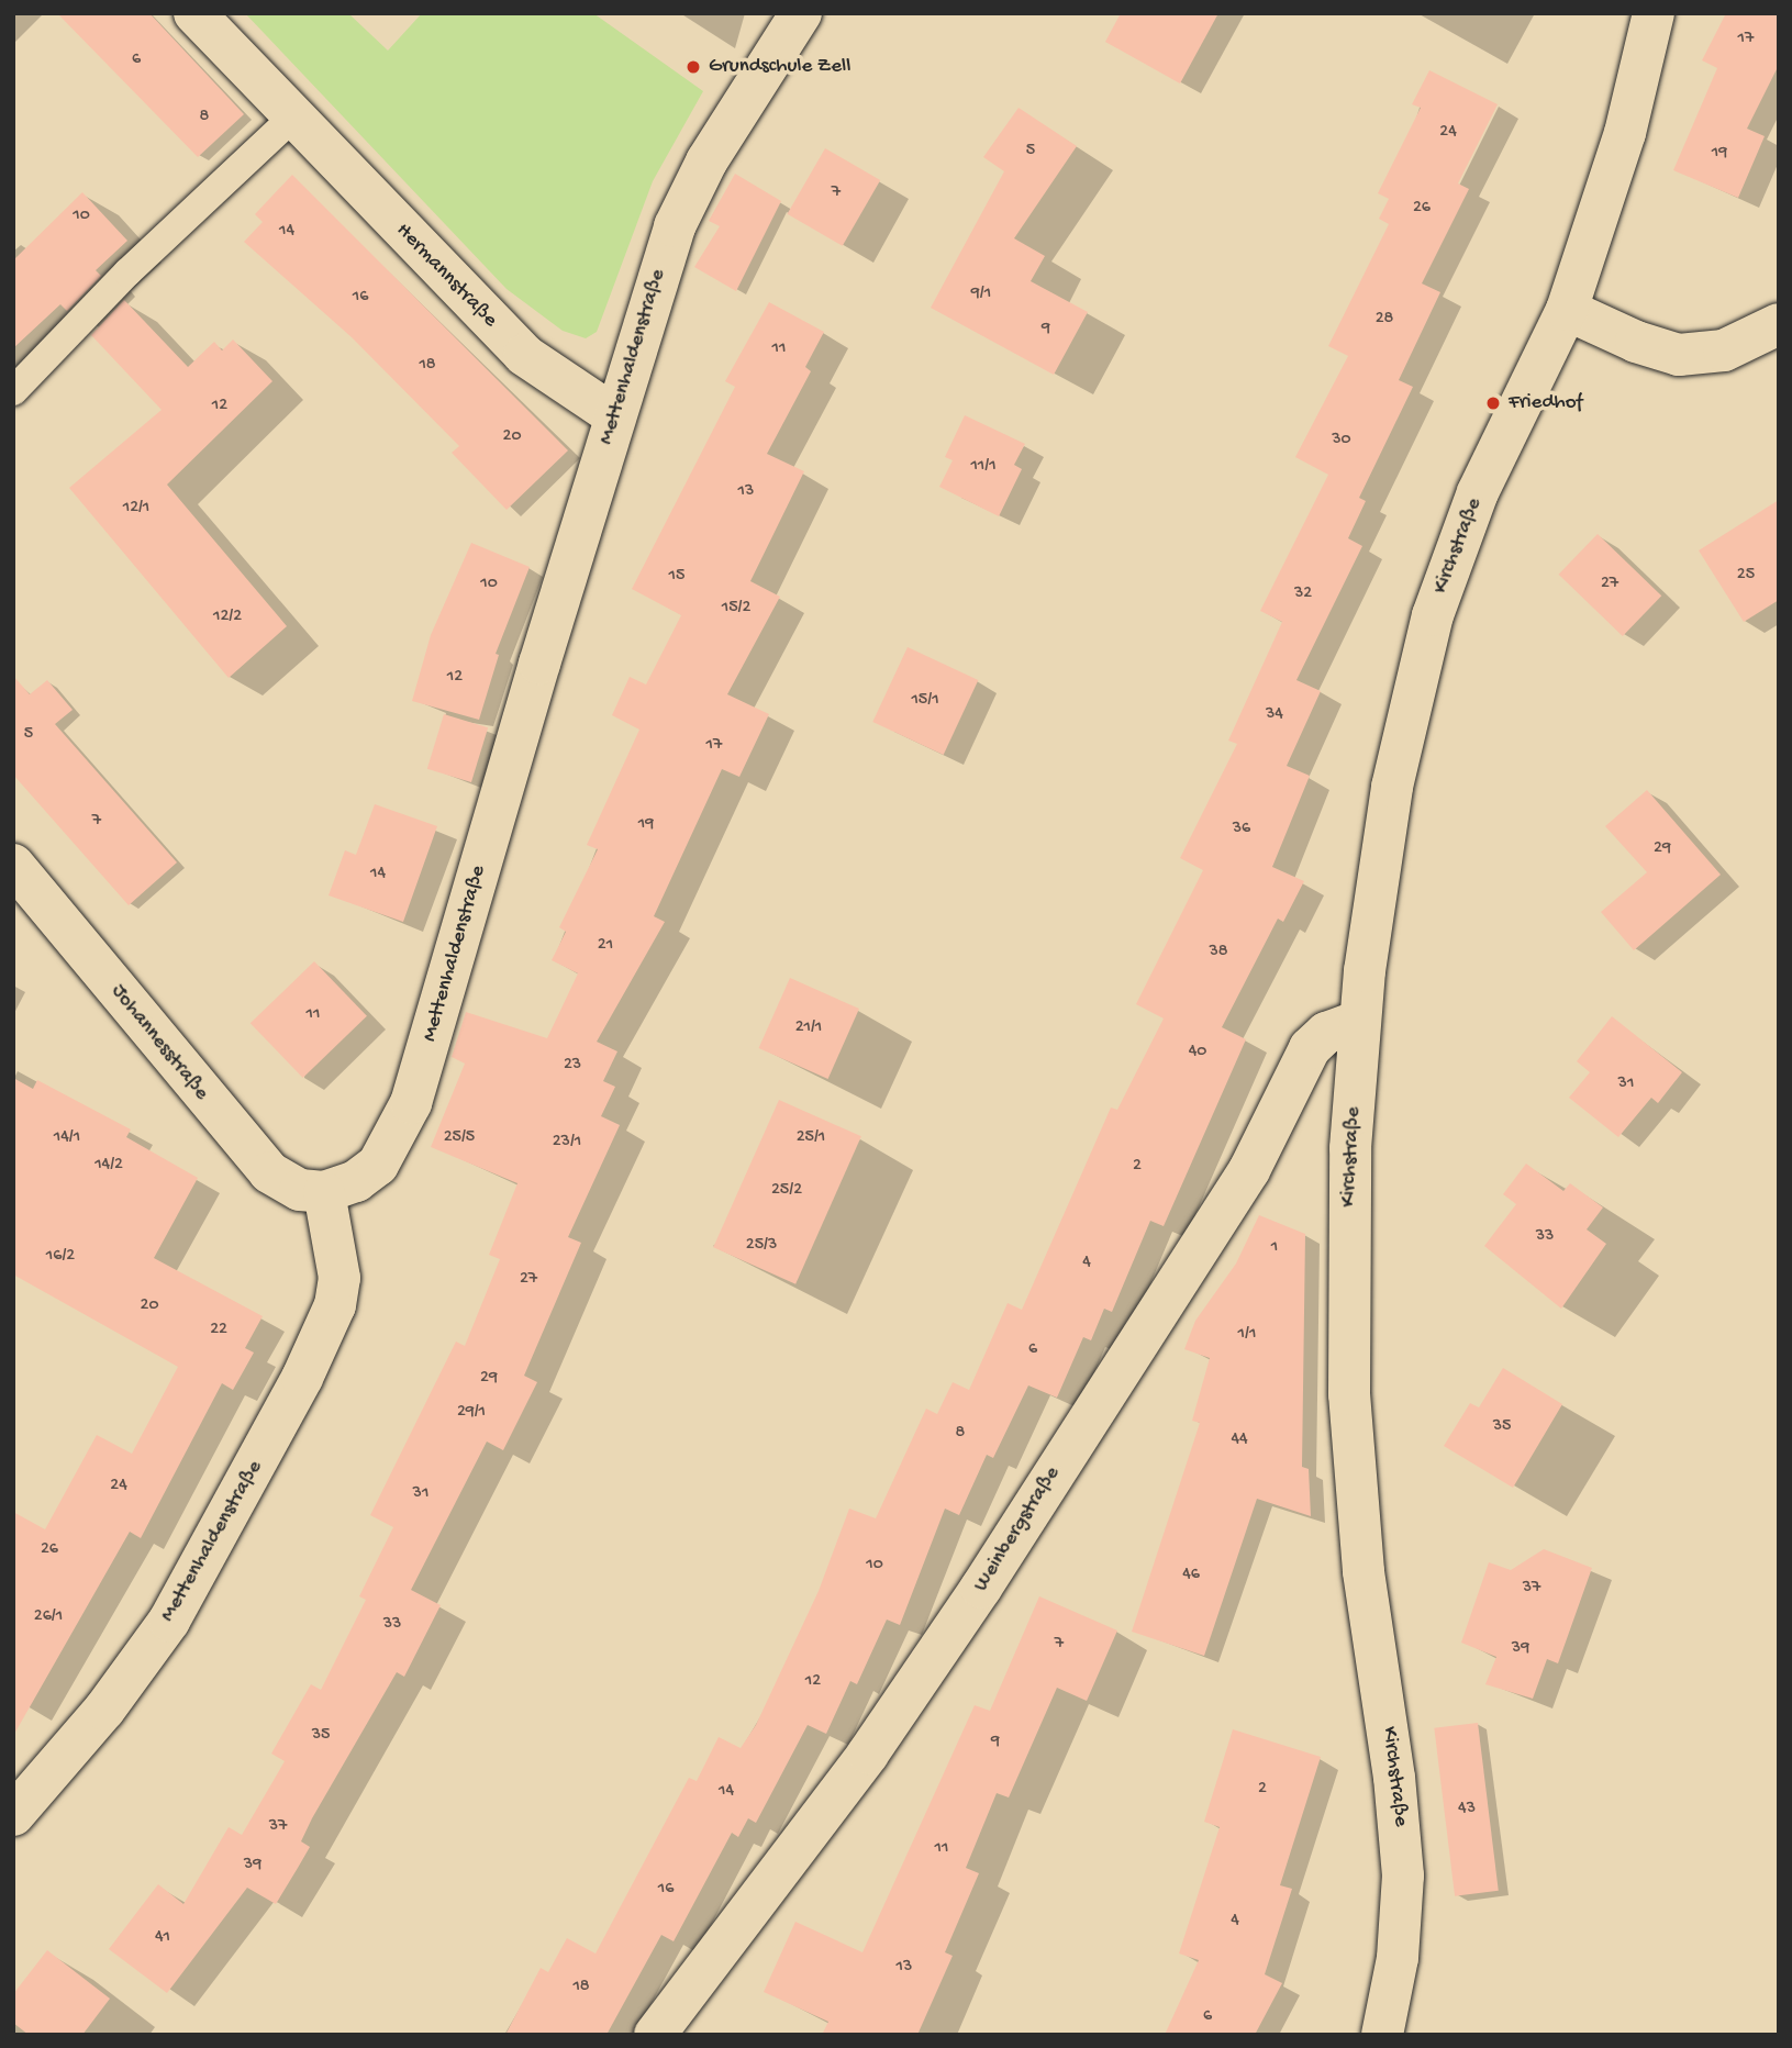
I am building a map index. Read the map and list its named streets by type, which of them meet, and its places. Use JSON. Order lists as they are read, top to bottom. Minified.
{"streets":{"street":["Hermannstraße","Mettenhaldenstraße","Kirchstraße","Johannesstraße","Weinbergstraße"]},"crossings":[["Hermannstraße","Mettenhaldenstraße"],["Mettenhaldenstraße","Johannesstraße"],["Kirchstraße","Weinbergstraße"]],"places":["Grundschule Zell","Friedhof"],"house_numbers":["17","6","8","24","5","19","7","26","10","14","9/1","16","28","9","11","18","12","20","30","11/1","13","12/1","25","15","10","27","32","15/2","12/2","12","15/1","34","5","17","7","19","36","29","14","21","38","11","21/1","40","23","31","14/1","25/5","25/1","23/1","14/2","2","25/2","33","25/3","1","16/2","4","27","20","22","1/1","6","29","29/1","35","8","44","24","31","26","10","46","37","26/1","33","7","39","12","35","9","2","14","43","37","11","39","16","4","41","13","18","6"]}
